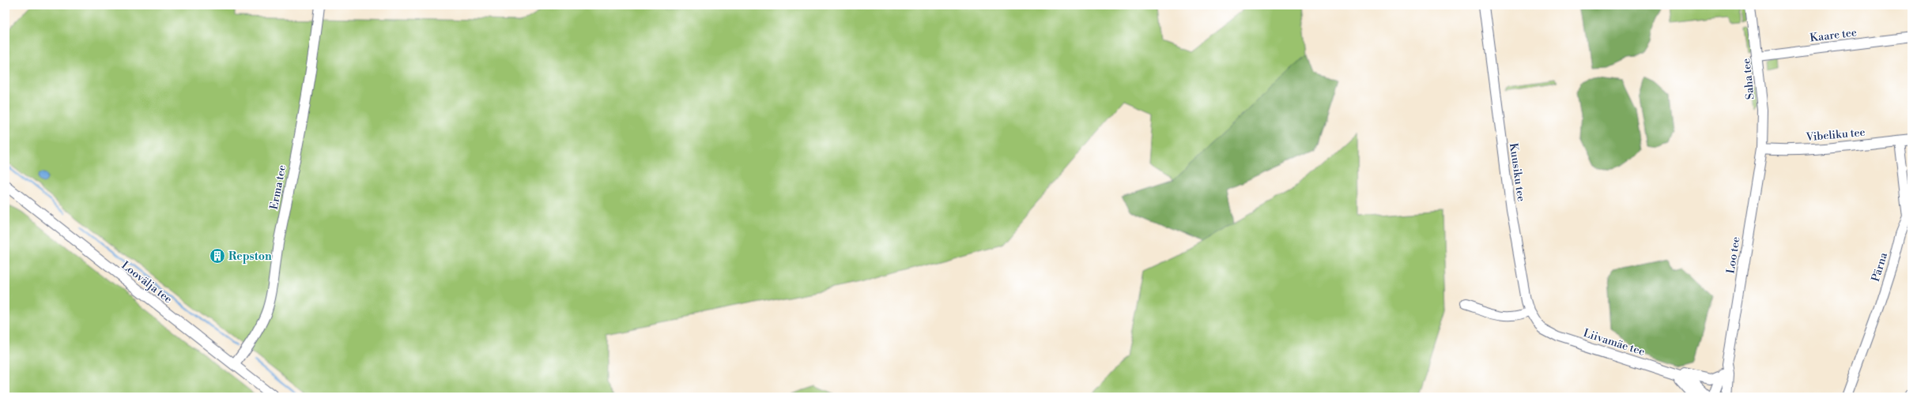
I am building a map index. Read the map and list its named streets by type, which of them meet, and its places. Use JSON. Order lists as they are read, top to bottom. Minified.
{"streets":{"street":["Kaare tee","Saha tee","Vibeliku tee","Kuusiku tee","Erma tee","Loo tee","Pärna","Loovälja tee","Liivamäe tee"]},"crossings":[["Kaare tee","Saha tee"],["Saha tee","Vibeliku tee"],["Saha tee","Loo tee"],["Vibeliku tee","Loo tee"],["Vibeliku tee","Pärna"],["Kuusiku tee","Liivamäe tee"],["Erma tee","Loovälja tee"]],"places":{"building":["Repston"]}}
